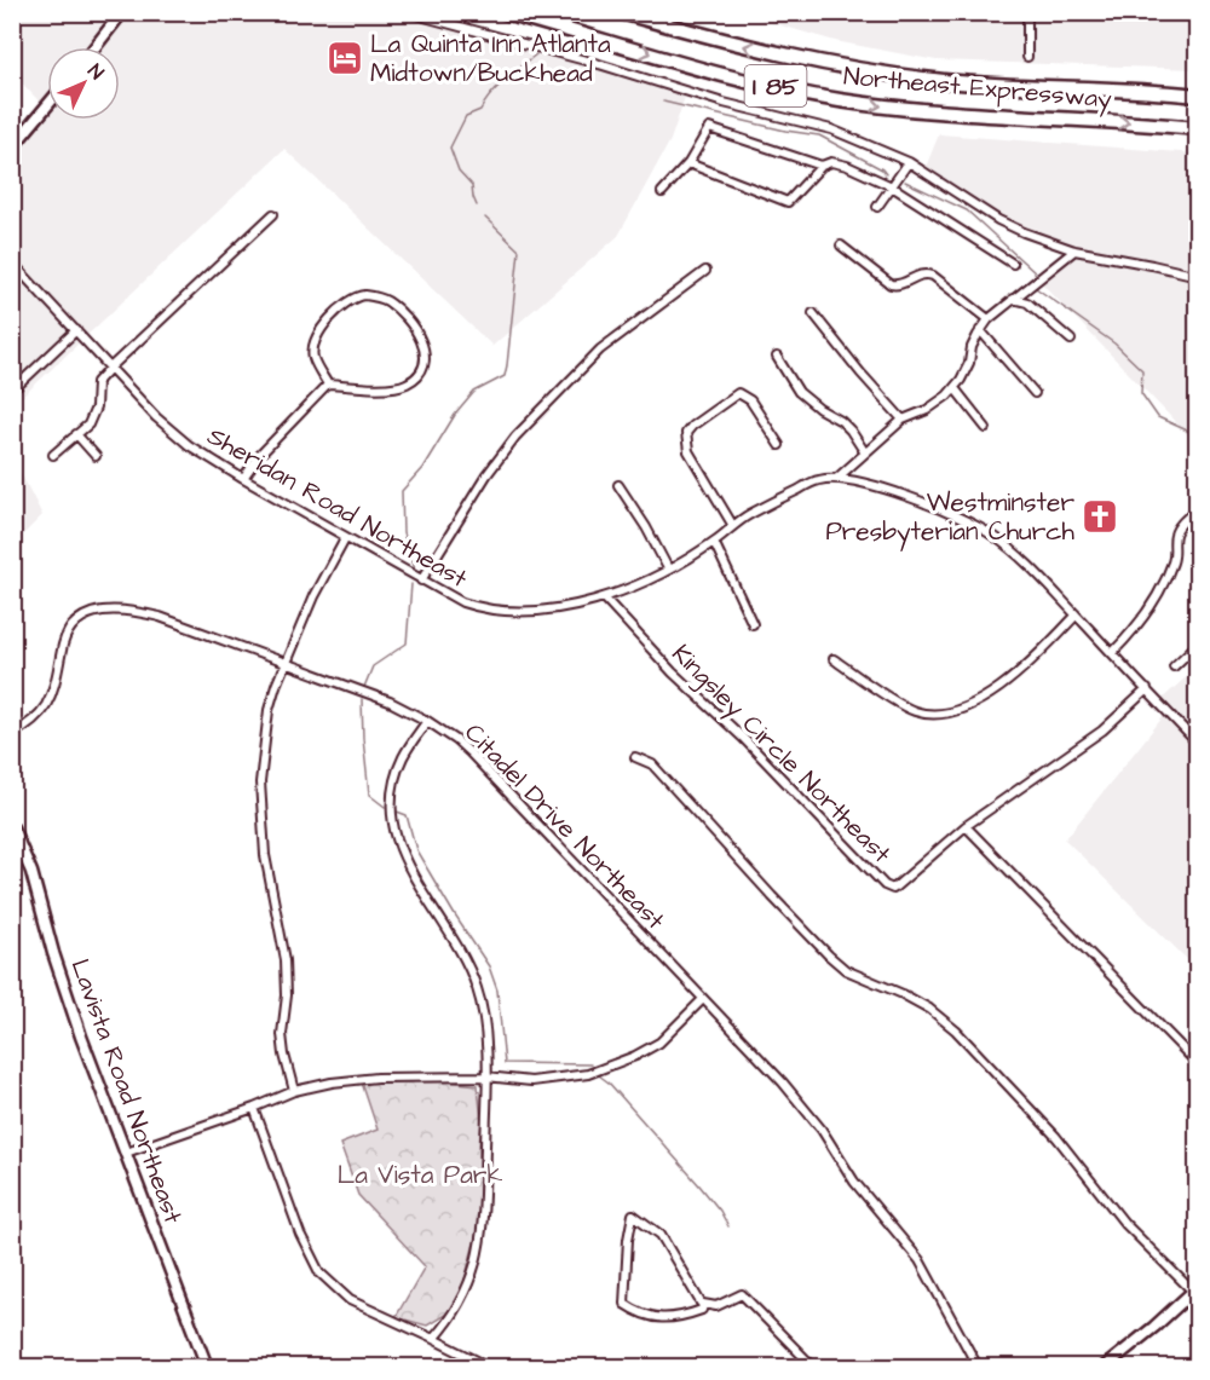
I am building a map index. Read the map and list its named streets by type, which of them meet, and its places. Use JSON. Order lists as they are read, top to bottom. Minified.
{"streets":{"highway":["I 85","Northeast Expressway"],"main road":["Lavista Road Northeast"],"street":["Sheridan Road Northeast","Kingsley Circle Northeast","Citadel Drive Northeast"]},"crossings":[["Sheridan Road Northeast","Kingsley Circle Northeast"]],"parks":["La Vista Park"],"places":{"hotel":["La Quinta Inn Atlanta Midtown/Buckhead"],"church":["Westminster Presbyterian Church"]},"north":"top right"}
